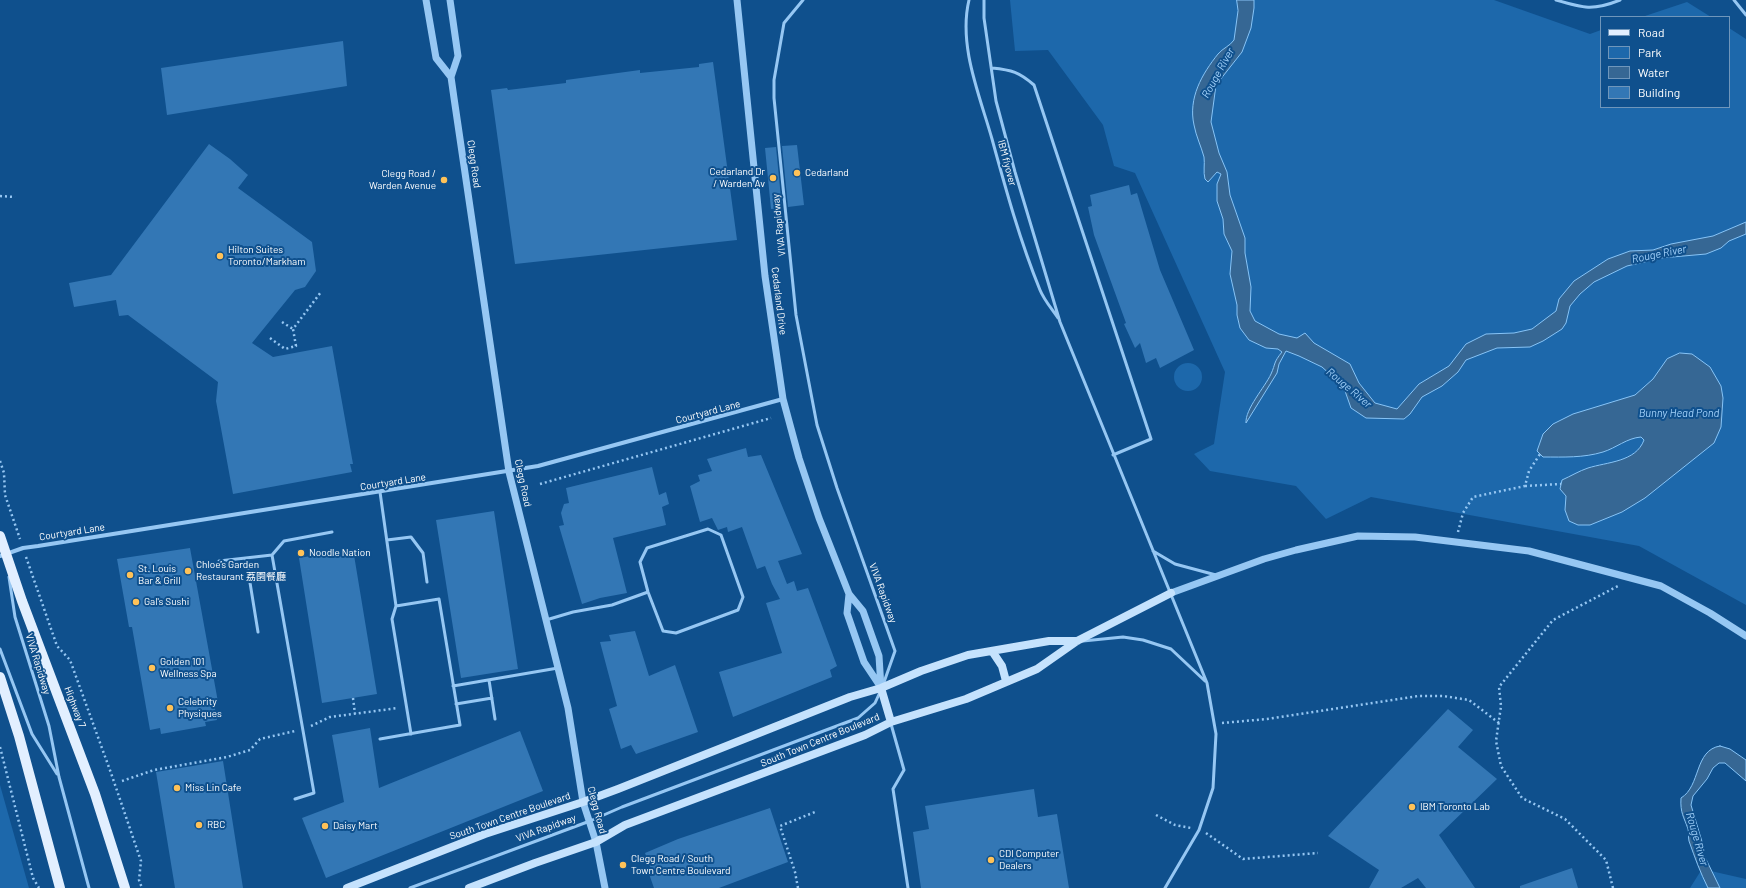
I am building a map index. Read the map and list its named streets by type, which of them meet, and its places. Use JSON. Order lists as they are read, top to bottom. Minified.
{"streets":{"main road":["Cedarland Drive","Highway 7","South Town Centre Boulevard"],"street":["Clegg Road","Courtyard Lane"],"lane":["IBM flyover","VIVA Rapidway"]},"crossings":[["Clegg Road","VIVA Rapidway"],["Clegg Road","Courtyard Lane"],["Clegg Road","South Town Centre Boulevard"],["VIVA Rapidway","Cedarland Drive"],["VIVA Rapidway","Courtyard Lane"],["VIVA Rapidway","Highway 7"],["VIVA Rapidway","South Town Centre Boulevard"],["Cedarland Drive","Courtyard Lane"],["Cedarland Drive","South Town Centre Boulevard"],["Courtyard Lane","Highway 7"]],"water":["Rouge River","Bunny Head Pond"],"places":["Cedarland","Cedarland Dr / Warden Av","Clegg Road / Warden Avenue","Hilton Suites Toronto/Markham","Noodle Nation","Chloe’s Garden Restaurant 荔園餐廳","St. Louis Bar & Grill","Gal's Sushi","Golden 101 Wellness Spa","Celebrity Physiques","Miss Lin Cafe","IBM Toronto Lab","RBC","Daisy Mart","CDI Computer Dealers","Clegg Road / South Town Centre Boulevard"],"legend":["Road","Park","Water","Building"]}
